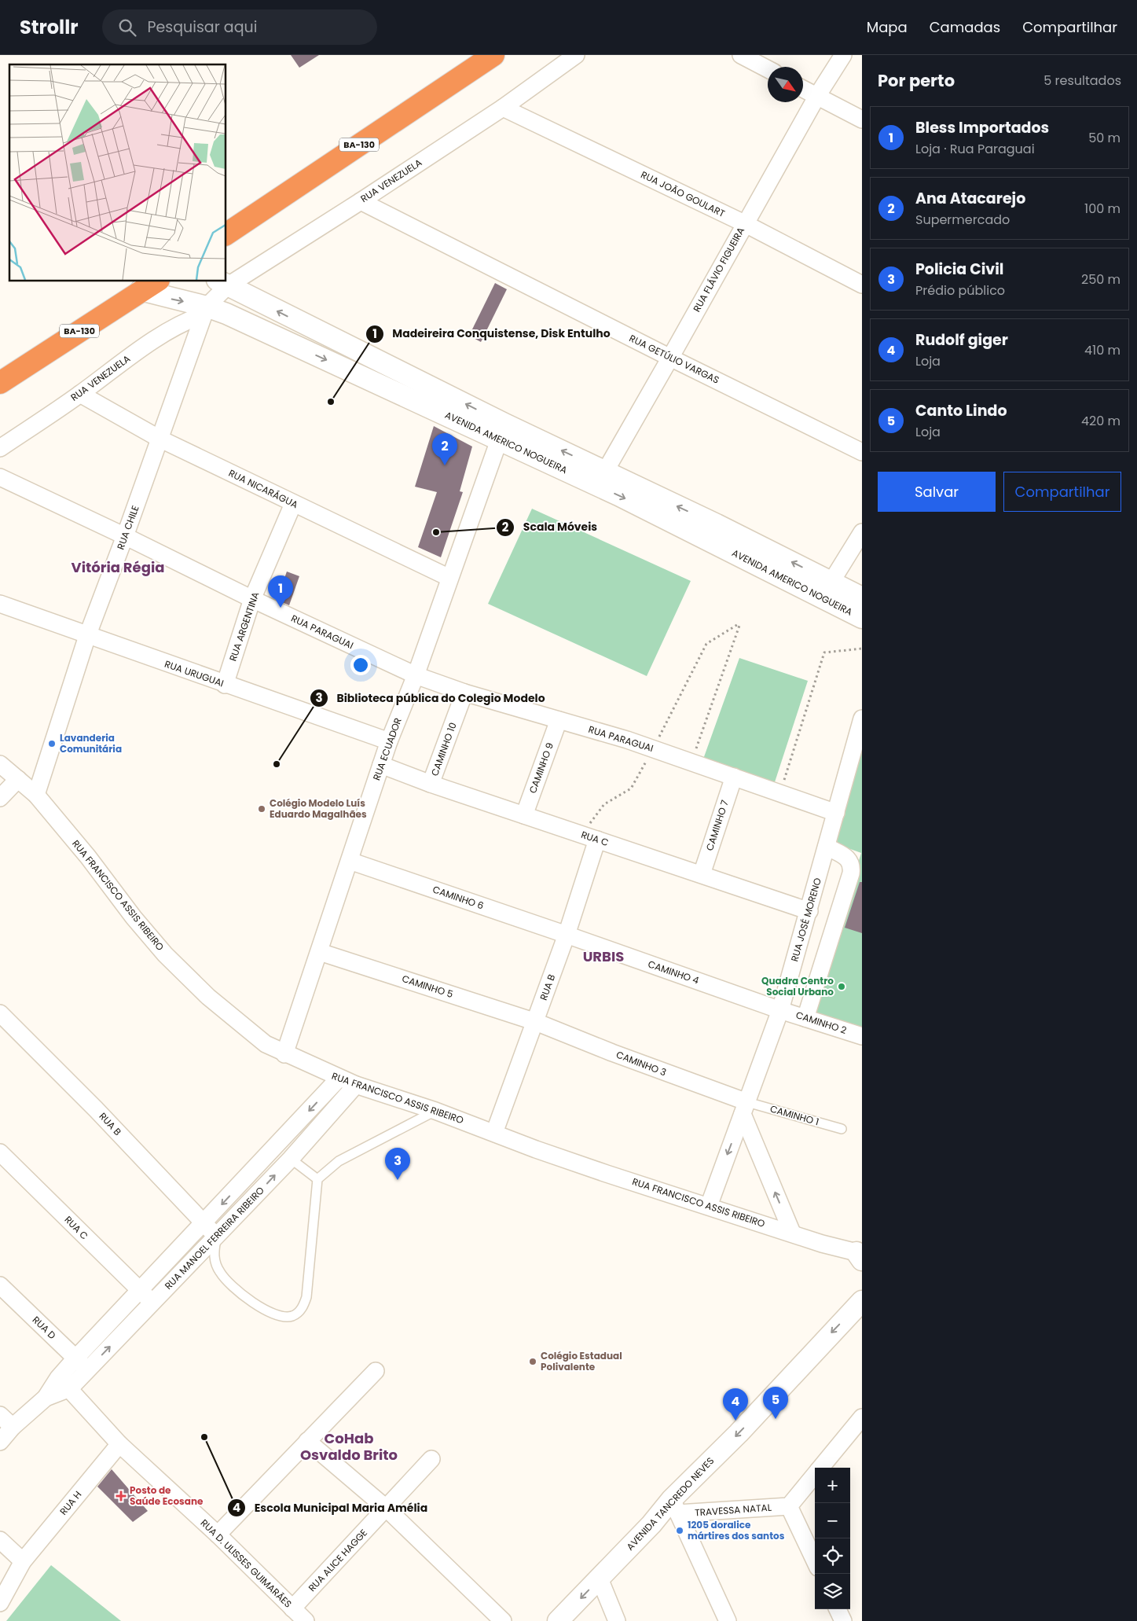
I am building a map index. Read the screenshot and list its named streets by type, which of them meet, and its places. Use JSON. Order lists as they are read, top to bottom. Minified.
{"streets":{"highway":["BA-130"],"street":["RUA VENEZUELA","RUA JOÃO GOULART","RUA FLÁVIO FIGUEIRA","RUA GETÚLIO VARGAS","AVENIDA AMERICO NOGUEIRA","RUA NICARÁGUA","RUA CHILE","RUA ARGENTINA","RUA PARAGUAI","RUA URUGUAI","RUA ECUADOR","CAMINHO 10","CAMINHO 9","CAMINHO 7","RUA C","RUA FRANCISCO ASSIS RIBEIRO","CAMINHO 6","RUA JOSÉ MORENO","CAMINHO 4","CAMINHO 5","RUA B","CAMINHO 2","CAMINHO 3","RUA MANOEL FERREIRA RIBEIRO","RUA D","RUA H","AVENIDA TANCREDO NEVES","TRAVESSA NATAL","RUA ALICE HAGGE","RUA D. ULISSES GUIMARÃES"],"lane":["CAMINHO 1"]},"crossings":[["BA-130","AVENIDA AMERICO NOGUEIRA"],["RUA VENEZUELA","RUA JOÃO GOULART"],["RUA VENEZUELA","RUA GETÚLIO VARGAS"],["RUA VENEZUELA","AVENIDA AMERICO NOGUEIRA"],["RUA VENEZUELA","RUA NICARÁGUA"],["RUA VENEZUELA","RUA CHILE"],["RUA JOÃO GOULART","RUA FLÁVIO FIGUEIRA"],["RUA FLÁVIO FIGUEIRA","RUA GETÚLIO VARGAS"],["RUA FLÁVIO FIGUEIRA","AVENIDA AMERICO NOGUEIRA"],["AVENIDA AMERICO NOGUEIRA","RUA CHILE"],["AVENIDA AMERICO NOGUEIRA","RUA ECUADOR"],["RUA NICARÁGUA","RUA CHILE"],["RUA NICARÁGUA","RUA ARGENTINA"],["RUA NICARÁGUA","RUA ECUADOR"],["RUA CHILE","RUA PARAGUAI"],["RUA CHILE","RUA URUGUAI"],["RUA CHILE","RUA FRANCISCO ASSIS RIBEIRO"],["RUA ARGENTINA","RUA PARAGUAI"],["RUA ARGENTINA","RUA URUGUAI"],["RUA PARAGUAI","RUA ECUADOR"],["RUA PARAGUAI","CAMINHO 10"],["RUA PARAGUAI","CAMINHO 9"],["RUA PARAGUAI","CAMINHO 7"],["RUA PARAGUAI","RUA JOSÉ MORENO"],["RUA URUGUAI","RUA ECUADOR"],["RUA ECUADOR","RUA C"],["RUA ECUADOR","RUA FRANCISCO ASSIS RIBEIRO"],["RUA ECUADOR","CAMINHO 6"],["RUA ECUADOR","CAMINHO 5"],["CAMINHO 10","RUA C"],["CAMINHO 9","RUA C"],["CAMINHO 7","RUA C"],["RUA C","RUA JOSÉ MORENO"],["RUA C","RUA B"],["RUA C","RUA MANOEL FERREIRA RIBEIRO"],["RUA FRANCISCO ASSIS RIBEIRO","RUA JOSÉ MORENO"],["RUA FRANCISCO ASSIS RIBEIRO","RUA B"],["RUA FRANCISCO ASSIS RIBEIRO","RUA MANOEL FERREIRA RIBEIRO"],["CAMINHO 6","CAMINHO 4"],["CAMINHO 6","RUA B"],["RUA JOSÉ MORENO","CAMINHO 4"],["RUA JOSÉ MORENO","CAMINHO 2"],["RUA JOSÉ MORENO","CAMINHO 3"],["RUA JOSÉ MORENO","CAMINHO 1"],["CAMINHO 4","RUA B"],["CAMINHO 4","CAMINHO 2"],["CAMINHO 5","RUA B"],["CAMINHO 5","CAMINHO 3"],["RUA B","CAMINHO 3"],["RUA B","RUA MANOEL FERREIRA RIBEIRO"],["CAMINHO 3","CAMINHO 1"],["RUA MANOEL FERREIRA RIBEIRO","RUA D"],["RUA MANOEL FERREIRA RIBEIRO","RUA D. ULISSES GUIMARÃES"],["RUA H","RUA D. ULISSES GUIMARÃES"],["AVENIDA TANCREDO NEVES","TRAVESSA NATAL"],["RUA ALICE HAGGE","RUA D. ULISSES GUIMARÃES"]],"districts":["Vitória Régia","URBIS","CoHab Osvaldo Brito"],"places":{"other":["Madeireira Conquistense, Disk Entulho","Scala Móveis","Lavanderia Comunitária","Biblioteca pública do Colegio Modelo","Colégio Modelo Luís Eduardo Magalhães","Quadra Centro Social Urbano","Colégio Estadual Polivalente","Escola Municipal Maria Amélia","1205 doralice mártires dos santos"],"health":["Posto de Saúde Ecosane"]},"north":"bottom right","page":{"header":"Strollr","search":"Pesquisar aqui","nav":["Mapa","Camadas","Compartilhar"],"heading":["Por perto","5 resultados"],"list":[{"mark":"1","name":"Bless Importados","note":"Loja · Rua Paraguai","value":"50 m"},{"mark":"2","name":"Ana Atacarejo","note":"Supermercado","value":"100 m"},{"mark":"3","name":"Policia Civil","note":"Prédio público","value":"250 m"},{"mark":"4","name":"Rudolf giger","note":"Loja","value":"410 m"},{"mark":"5","name":"Canto Lindo","note":"Loja","value":"420 m"}],"pins":["2","1","3","5","4"],"buttons":["Salvar","Compartilhar"],"map_buttons":["+","−"]}}
